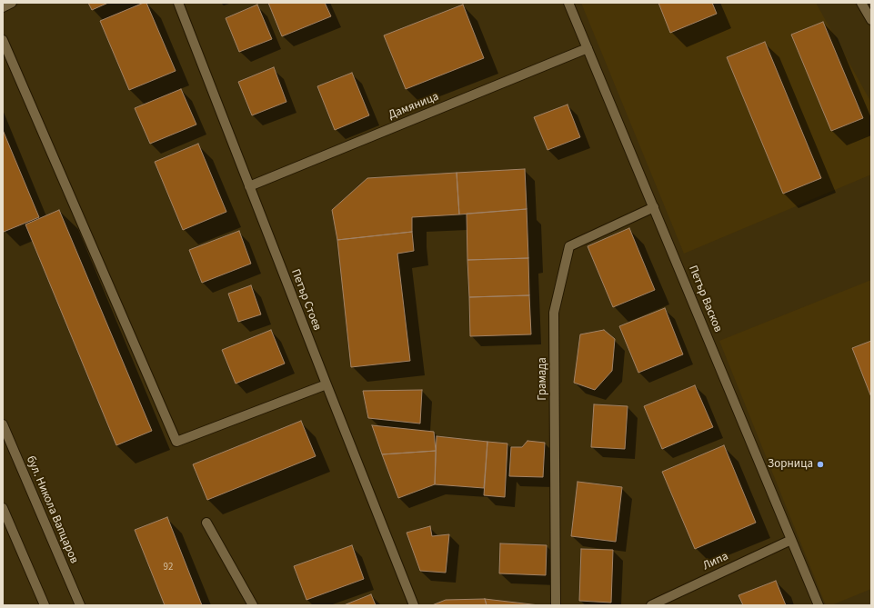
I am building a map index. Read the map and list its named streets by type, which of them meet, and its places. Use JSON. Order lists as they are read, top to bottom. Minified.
{"streets":{"street":["Дамяница","Петър Васков","Петър Стоев","Грамада","бул. Никола Вапцаров","Липа"]},"crossings":[["Дамяница","Петър Васков"],["Дамяница","Петър Стоев"],["Петър Васков","Грамада"],["Петър Васков","Липа"]],"places":["Зорница"],"house_numbers":["92"]}
